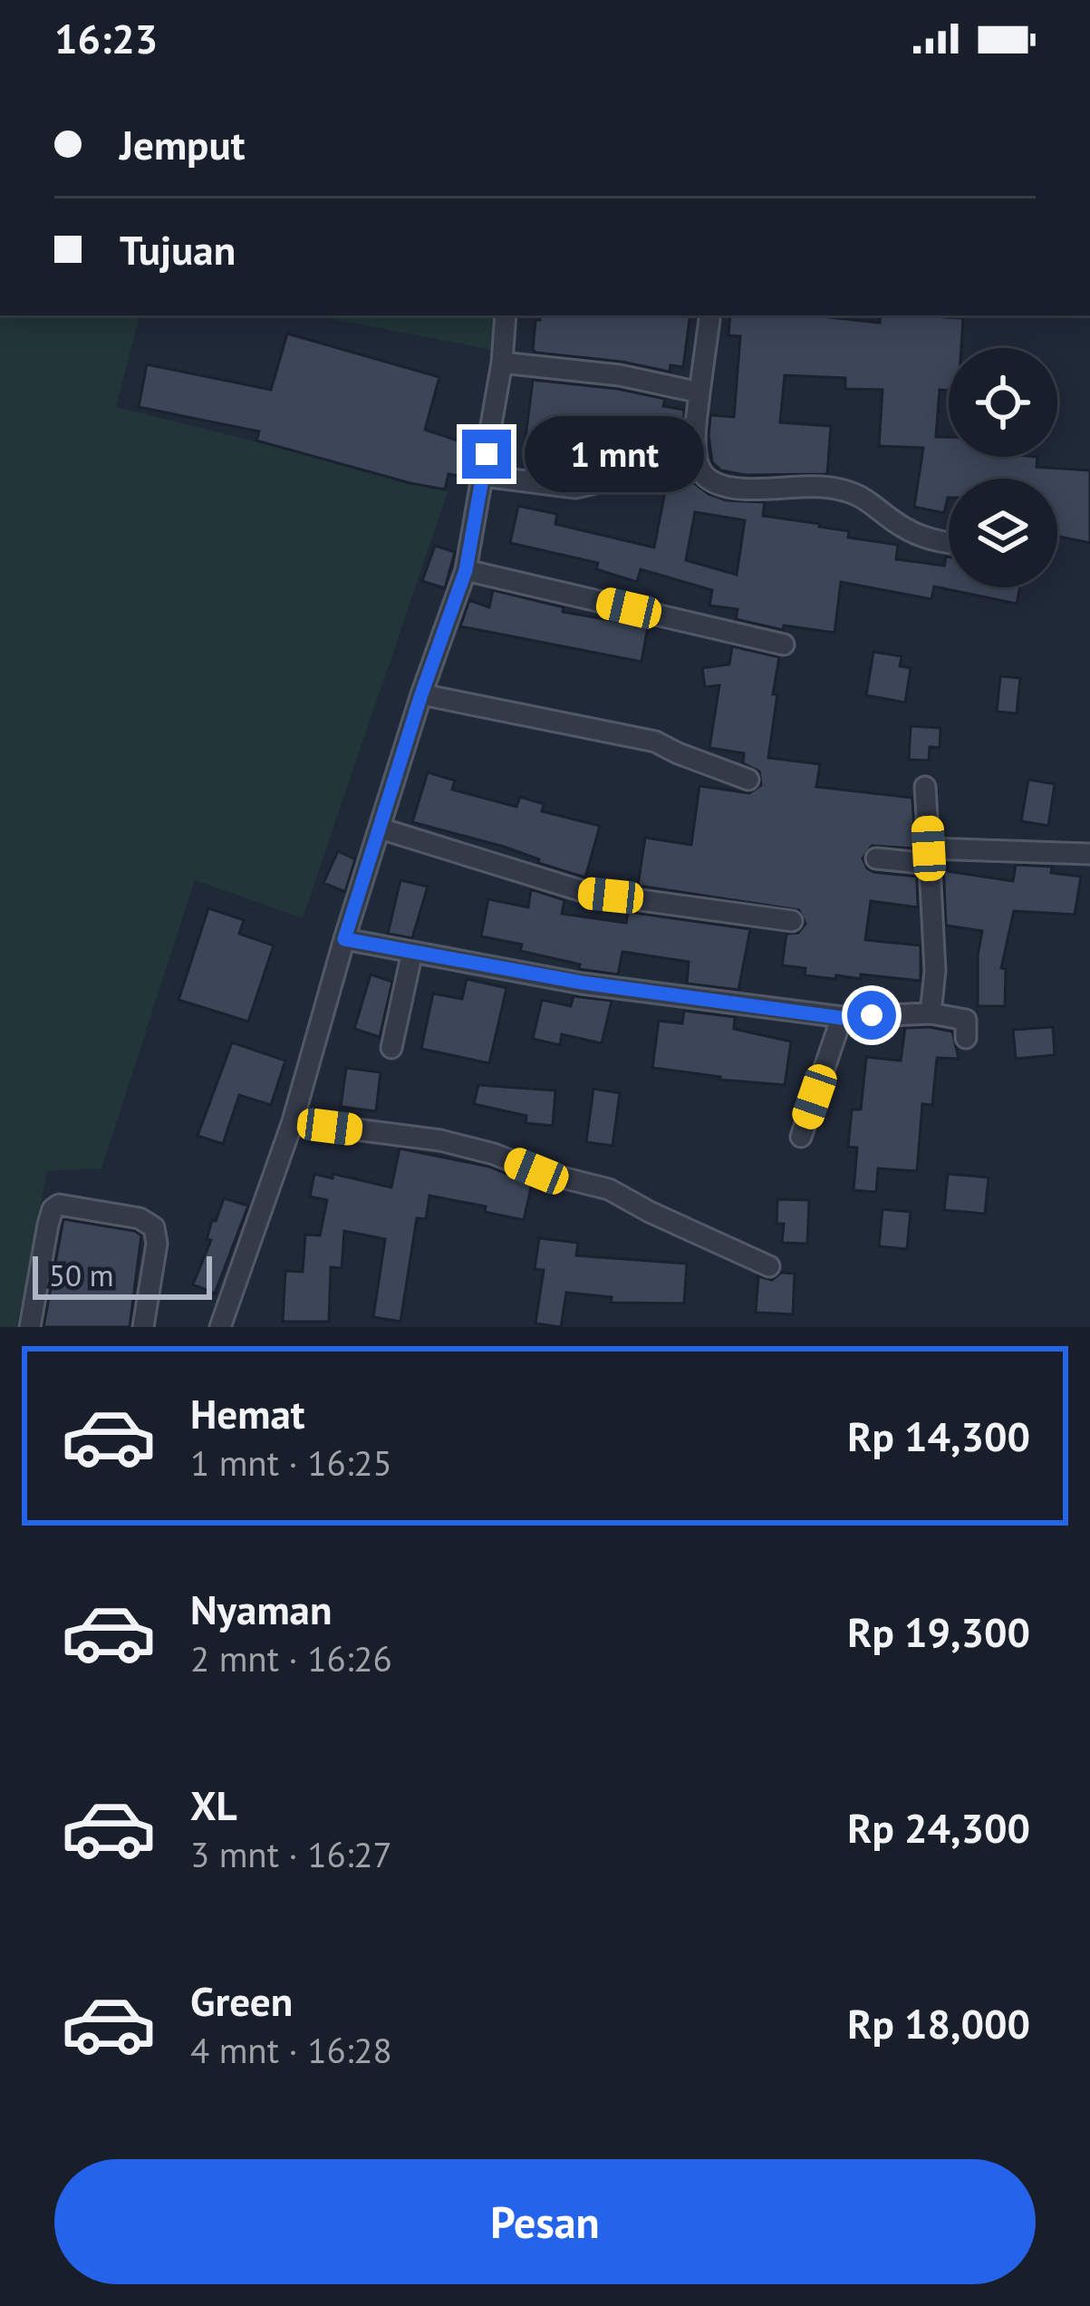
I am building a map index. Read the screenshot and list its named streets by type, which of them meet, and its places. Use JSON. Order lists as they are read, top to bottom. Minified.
{"scale_bar":"50 m","page":{"status":"16:23","banner":["Jemput","Tujuan"],"bubble":"1 mnt","scale":"50 m","list":[{"name":"Hemat","note":"1 mnt · 16:25","value":"Rp 14,300"},{"name":"Nyaman","note":"2 mnt · 16:26","value":"Rp 19,300"},{"name":"XL","note":"3 mnt · 16:27","value":"Rp 24,300"},{"name":"Green","note":"4 mnt · 16:28","value":"Rp 18,000"}],"buttons":"Pesan"}}
